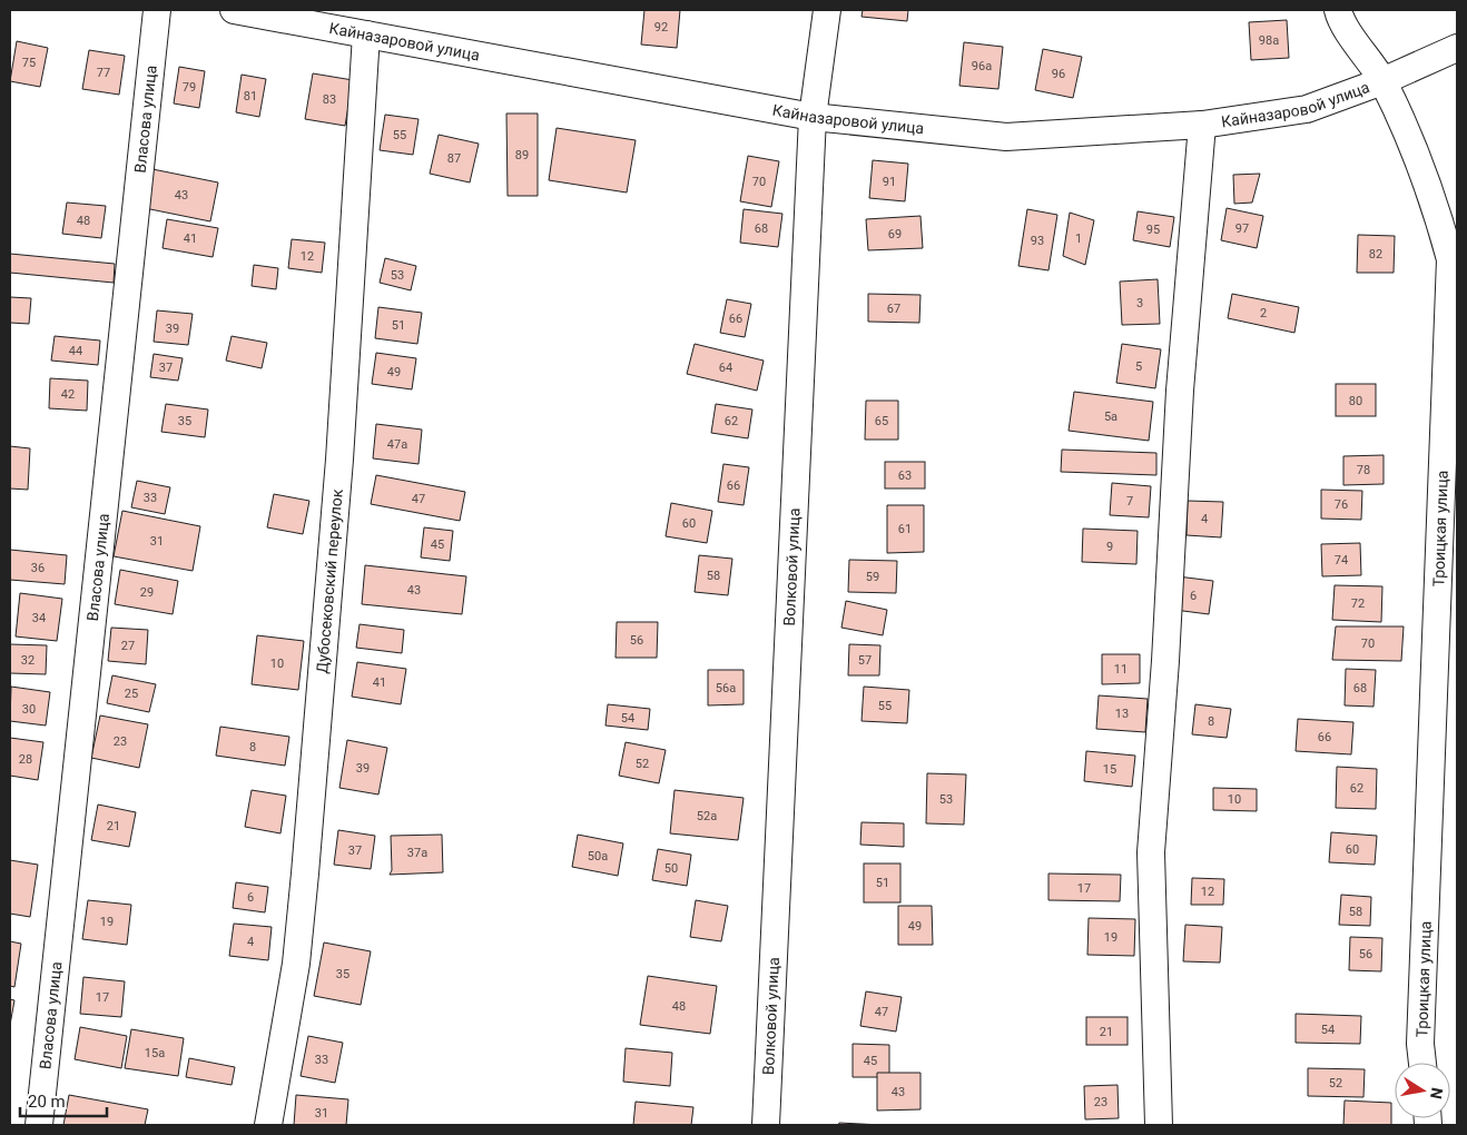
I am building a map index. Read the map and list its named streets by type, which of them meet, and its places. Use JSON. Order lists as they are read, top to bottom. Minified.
{"streets":{"street":["Кайназаровой улица","Власова улица","Троицкая улица","Волковой улица","Дубосековский переулок"]},"crossings":[["Кайназаровой улица","Троицкая улица"],["Кайназаровой улица","Волковой улица"],["Кайназаровой улица","Дубосековский переулок"]],"house_numbers":["92","98а","75","96а","77","96","79","81","83","55","89","87","70","91","43","48","68","97","95","69","41","1","93","82","12","53","3","67","2","66","51","39","44","5","37","64","49","42","80","5а","35","62","65","47а","78","63","66","33","47","7","76","4","60","61","31","45","9","74","36","58","59","43","29","6","72","34","56","70","27","32","57","10","11","41","56а","68","25","55","30","13","54","8","66","23","8","28","52","39","15","62","53","10","52а","21","60","37","37а","50а","50","51","17","12","6","58","19","49","19","4","56","35","17","48","47","54","21","15а","33","45","52","43","23","31"],"scale_bar":"20 m","north":"right"}
